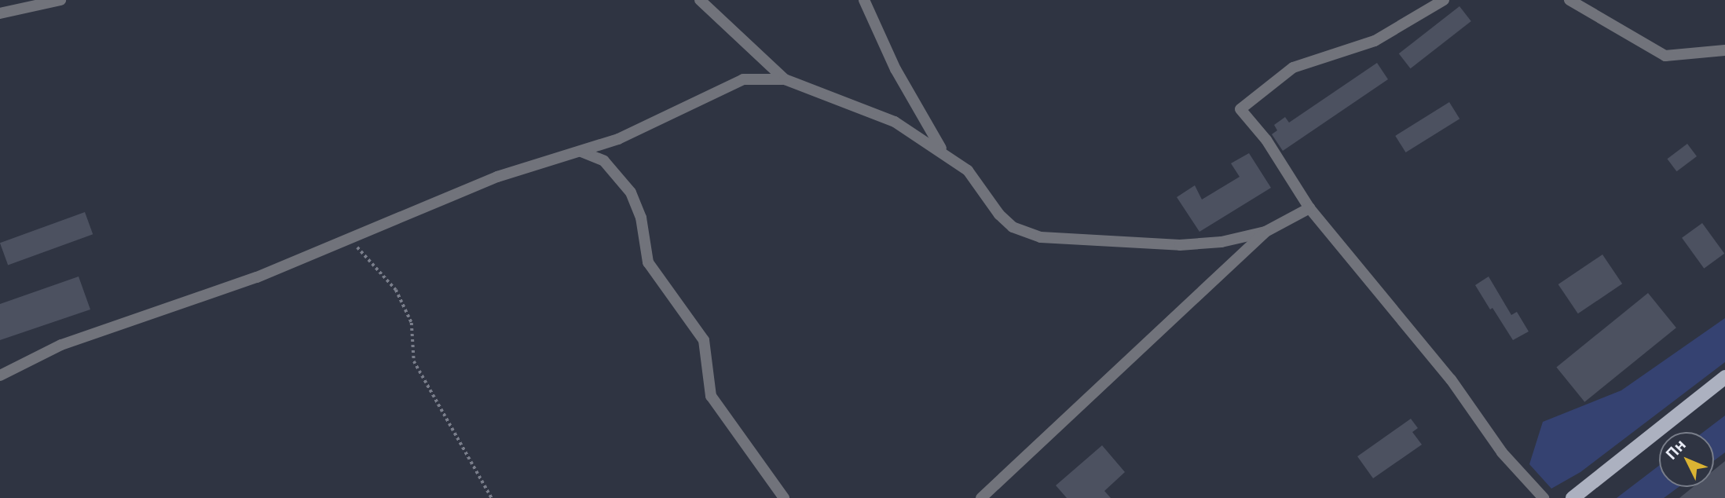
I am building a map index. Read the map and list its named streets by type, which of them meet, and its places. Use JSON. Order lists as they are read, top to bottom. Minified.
{"north":"top left"}
